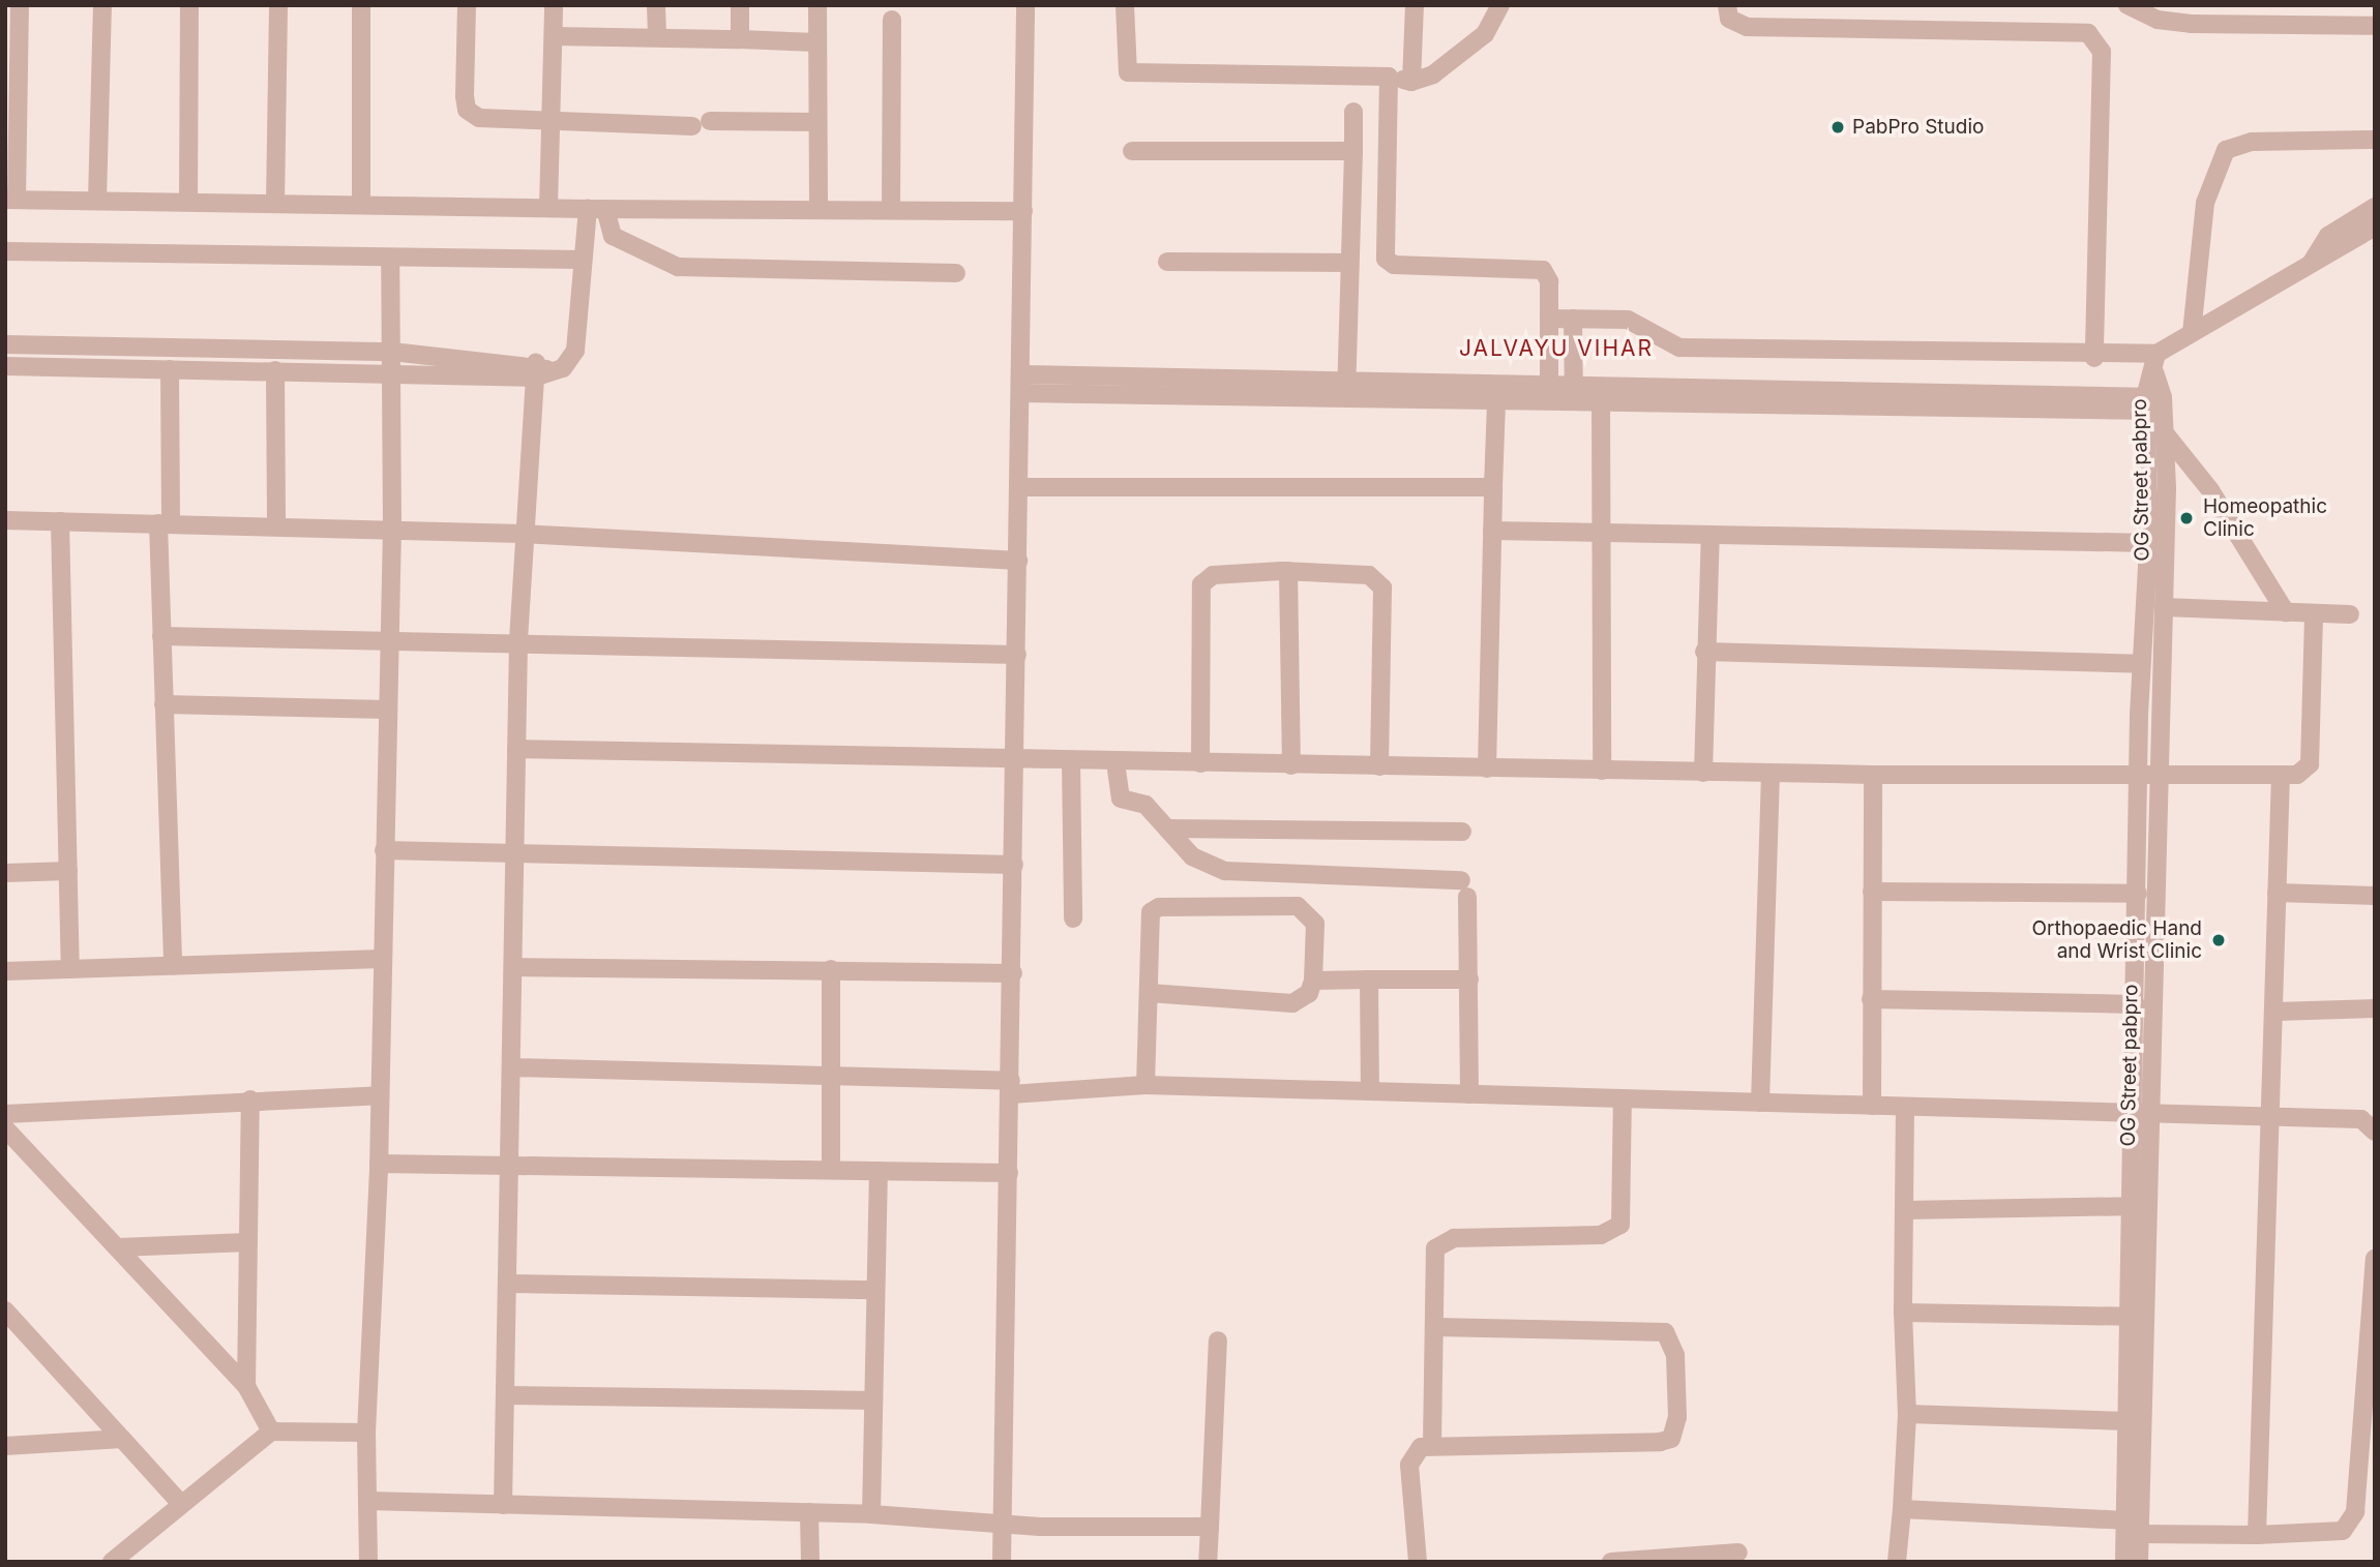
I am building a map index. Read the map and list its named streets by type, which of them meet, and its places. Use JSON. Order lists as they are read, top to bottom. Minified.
{"streets":{"street":["OG Street pabpro"]},"districts":["JALVAYU VIHAR"],"places":["PabPro Studio","Homeopathic Clinic","Orthopaedic Hand and Wrist Clinic"]}
